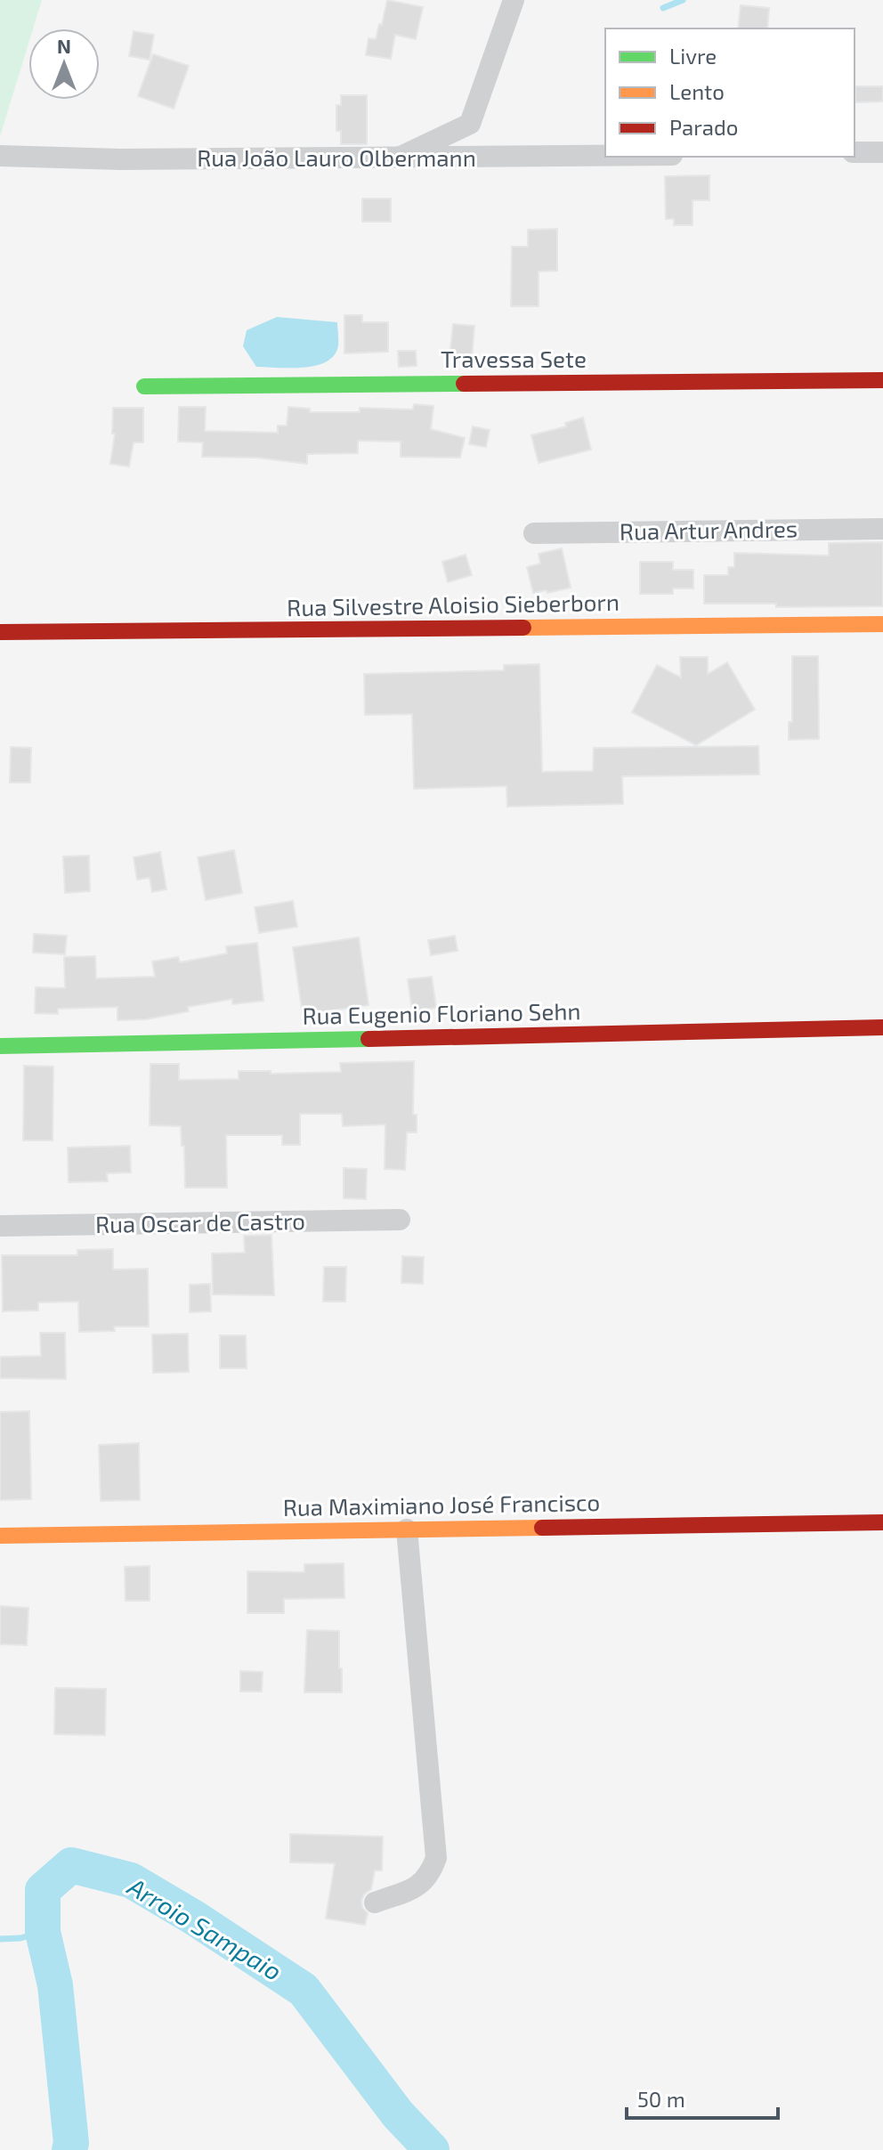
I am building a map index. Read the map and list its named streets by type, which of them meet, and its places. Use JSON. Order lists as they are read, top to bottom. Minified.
{"streets":{"street":["Rua João Lauro Olbermann","Travessa Sete","Rua Artur Andres","Rua Silvestre Aloisio Sieberborn","Rua Eugenio Floriano Sehn","Rua Oscar de Castro","Rua Maximiano José Francisco"]},"water":["Arroio Sampaio"],"legend":["Livre","Lento","Parado"],"scale_bar":"50 m","north":"top"}
